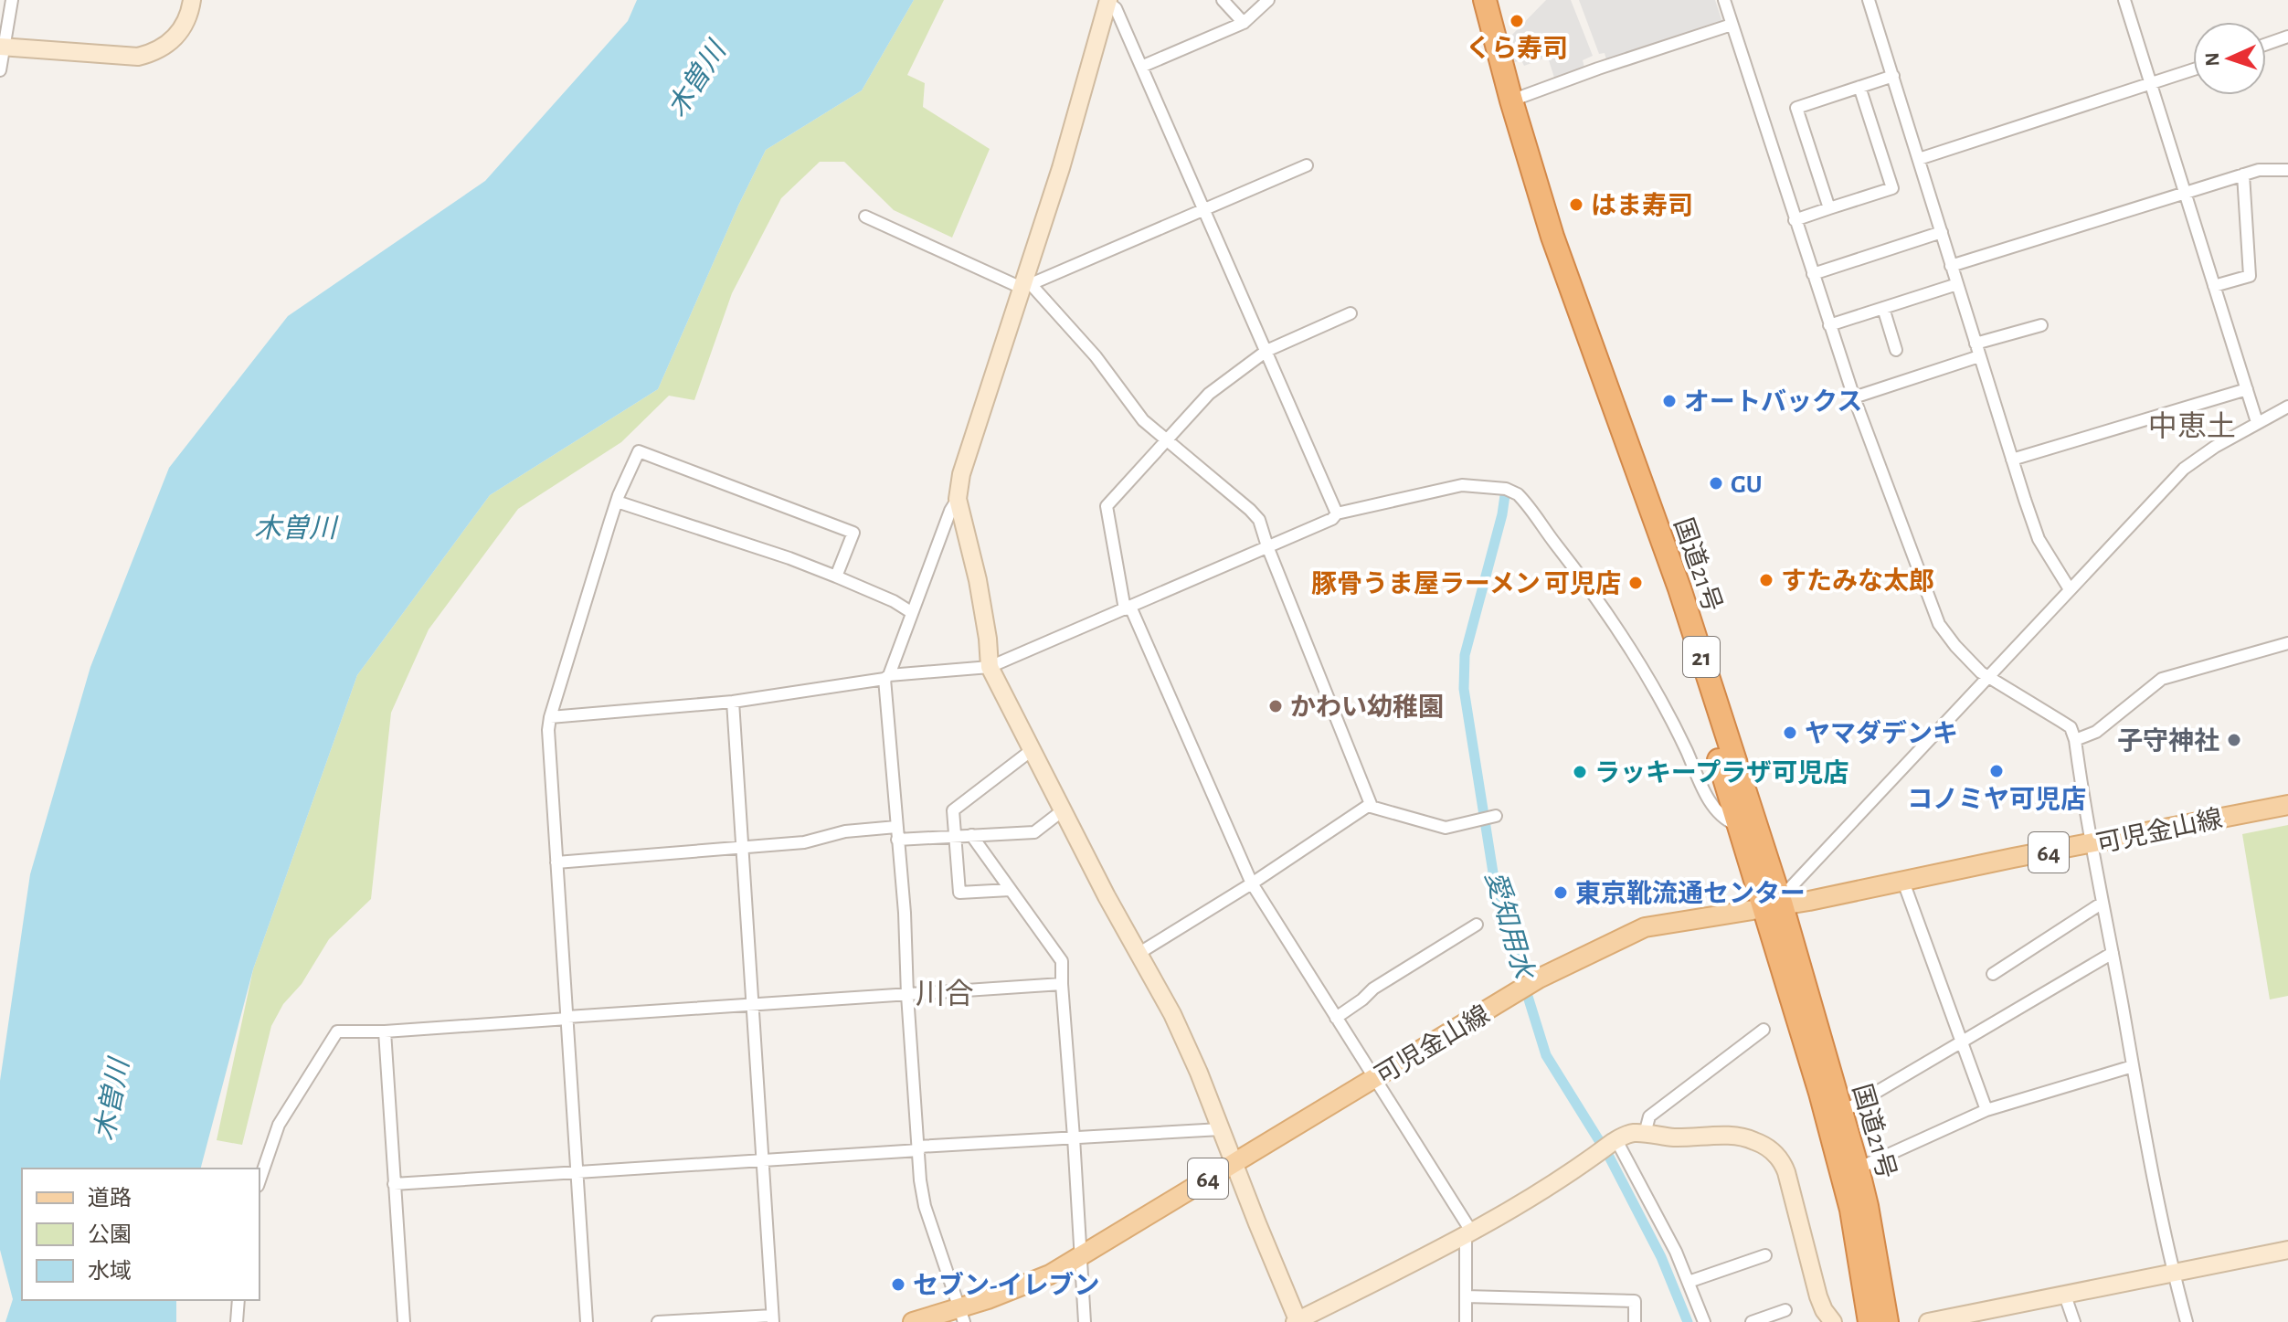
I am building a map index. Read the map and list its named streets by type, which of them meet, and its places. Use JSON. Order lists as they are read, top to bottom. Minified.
{"streets":{"highway":["国道21号","21"],"main road":["可児金山線","64"]},"crossings":[["国道21号","可児金山線"]],"districts":["中恵土","川合"],"water":["木曽川","愛知用水"],"places":["くら寿司","はま寿司","オートバックス","GU","すたみな太郎","豚骨うま屋ラーメン 可児店","かわい幼稚園","ヤマダデンキ","子守神社","コノミヤ可児店","ラッキープラザ可児店","東京靴流通センター","セブン-イレブン"],"legend":["道路","公園","水域"],"north":"left"}
